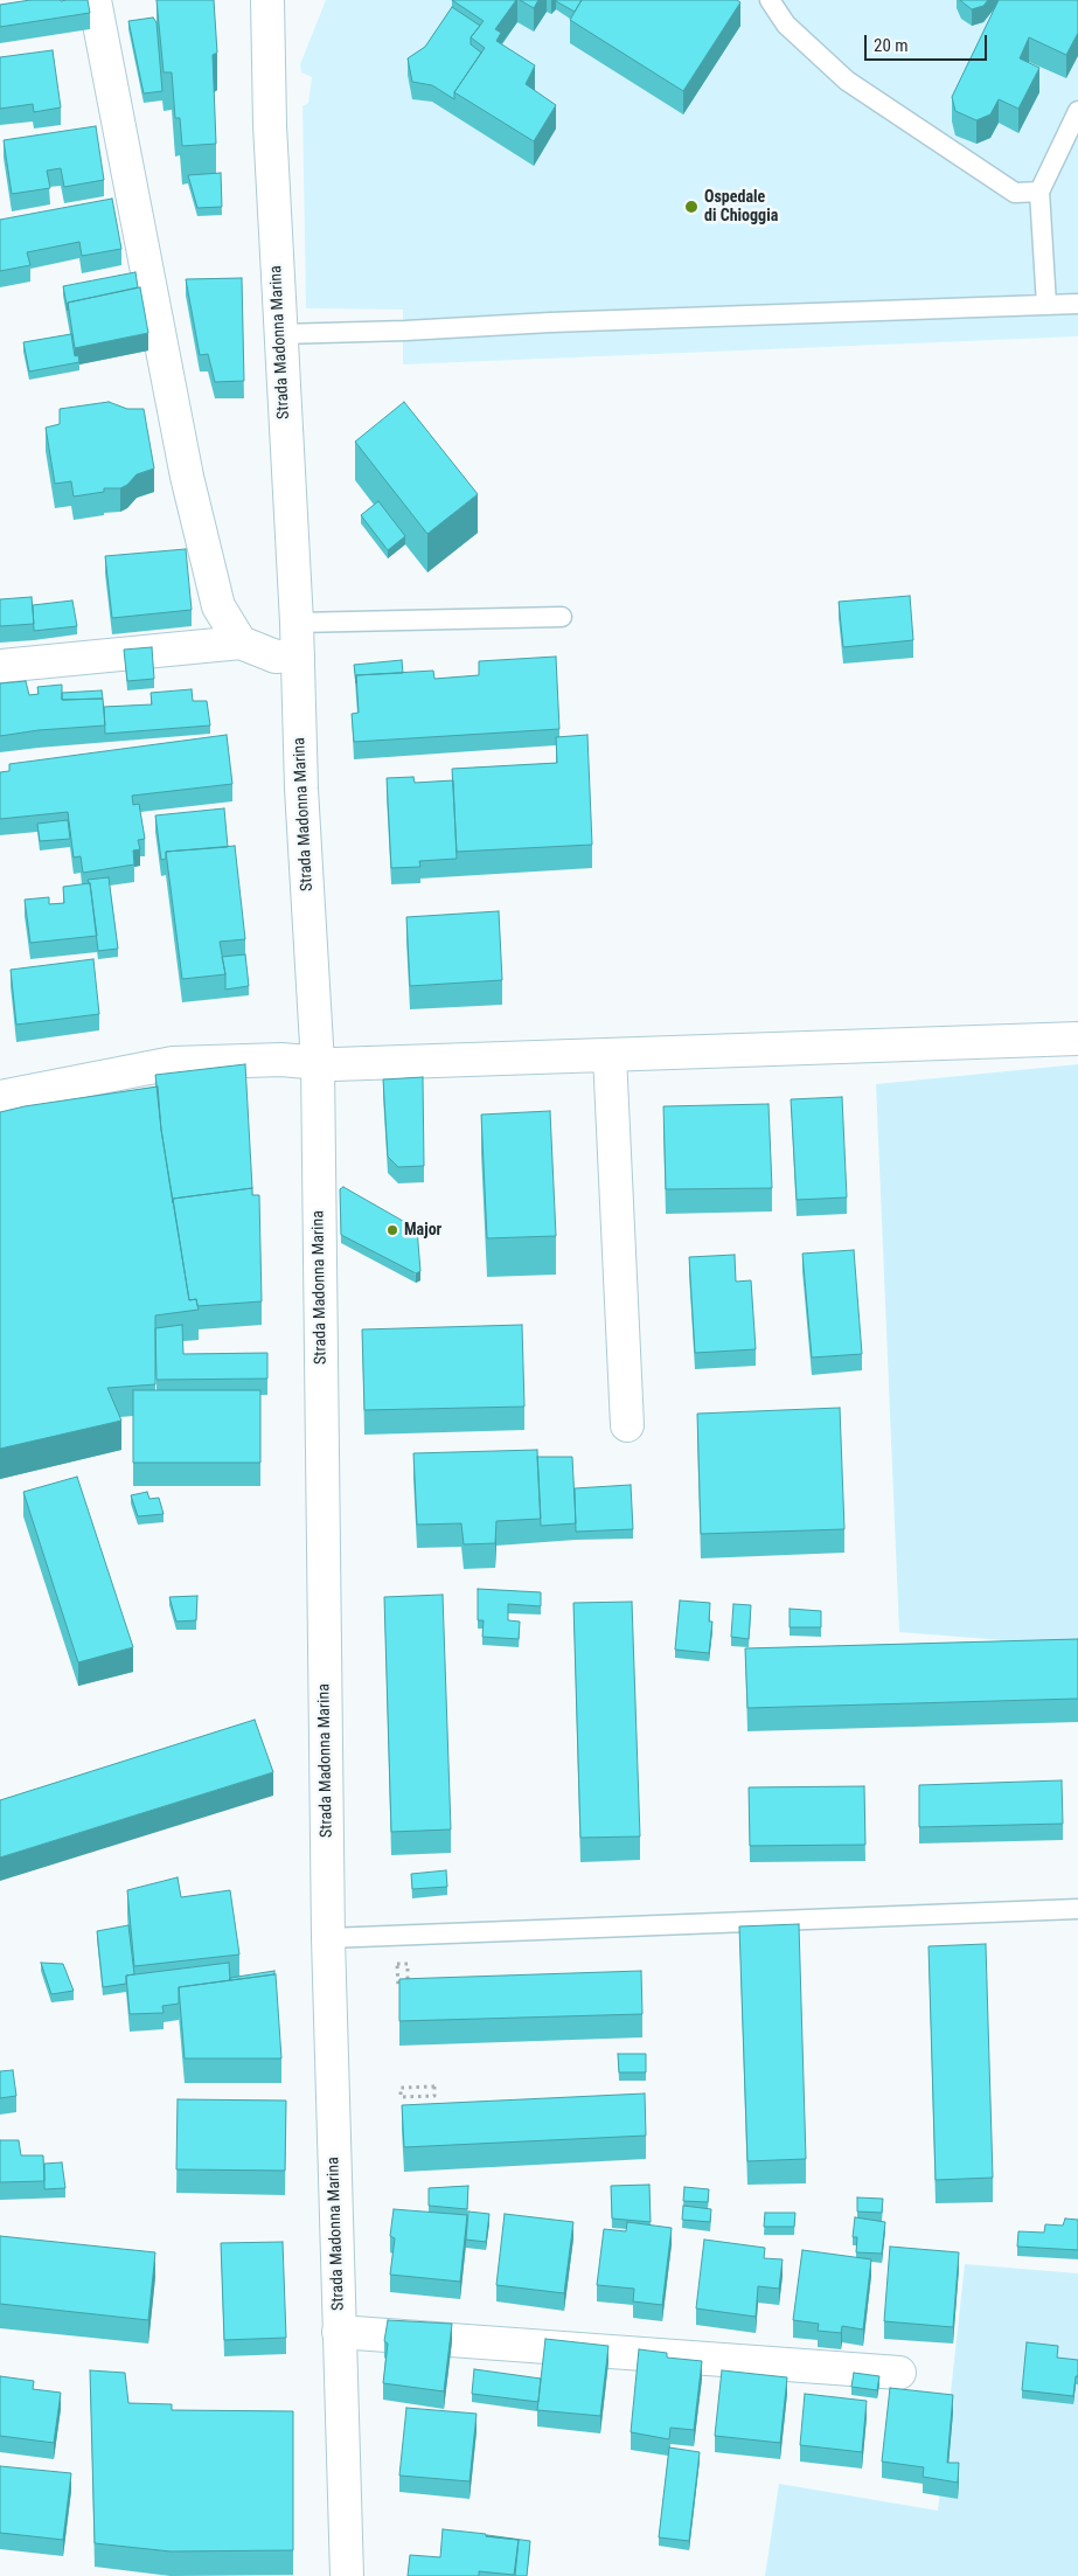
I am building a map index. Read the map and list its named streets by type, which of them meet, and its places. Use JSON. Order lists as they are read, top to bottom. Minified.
{"streets":{"street":["Strada Madonna Marina"]},"places":["Ospedale di Chioggia","Major"],"scale_bar":"20 m"}
